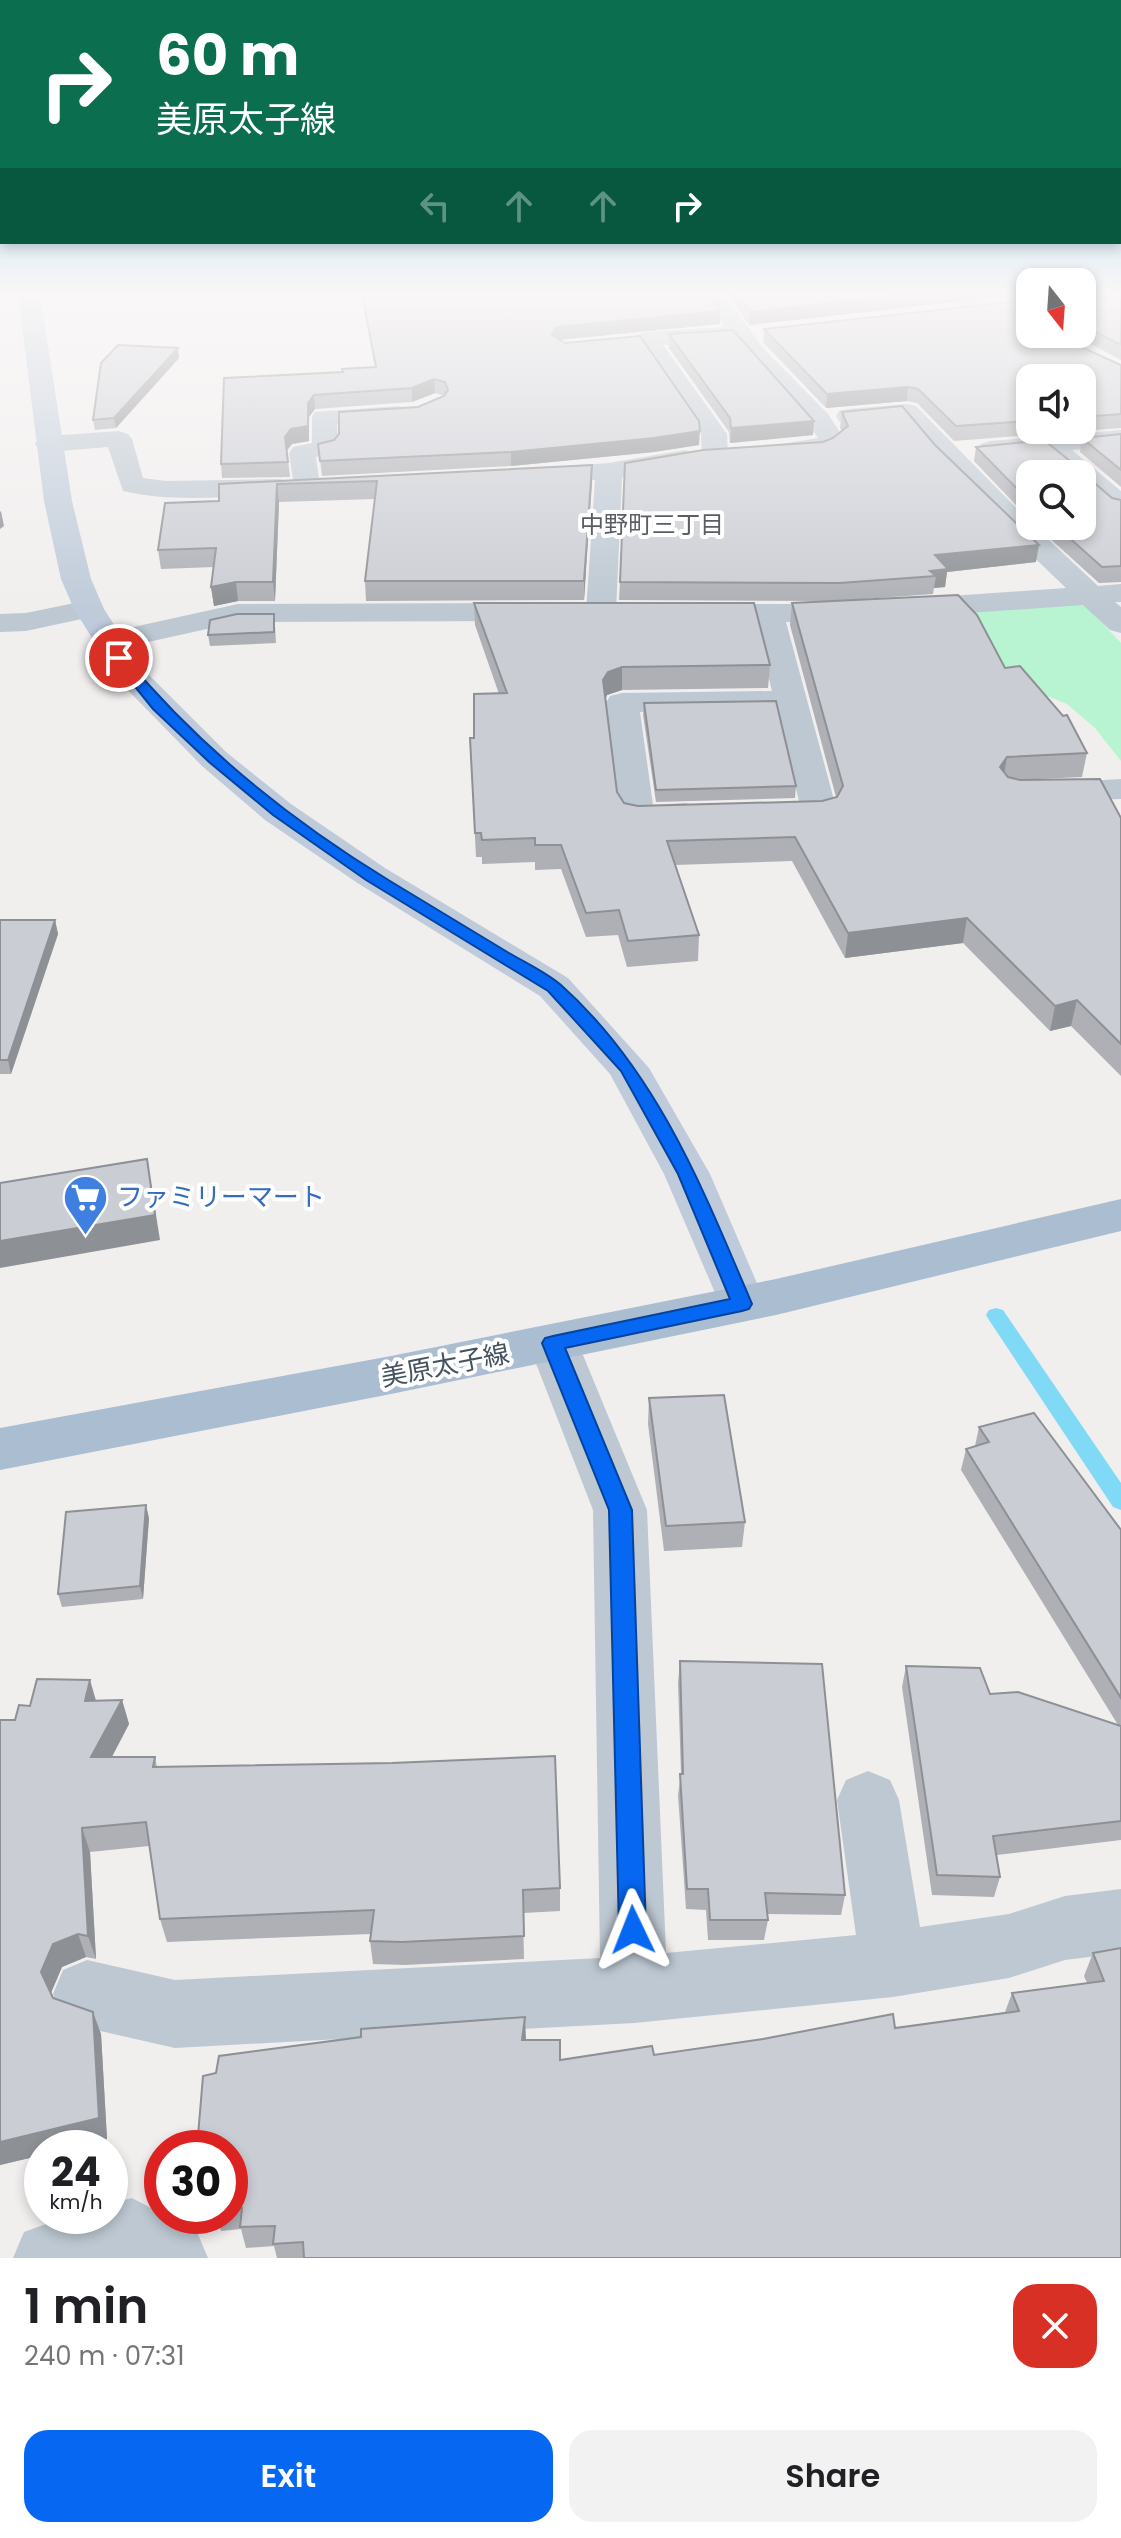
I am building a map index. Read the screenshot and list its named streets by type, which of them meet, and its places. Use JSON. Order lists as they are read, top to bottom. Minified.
{"streets":{"main road":["美原太子線"]},"districts":["中野町三丁目"],"places":{"supermarket":["ファミリーマート"]},"north":"bottom","page":{"turn":["60 m","美原太子線"],"speed":"24 km/h","limit":"30","heading":["1 min","240 m · 07:31"],"buttons":["Exit","Share"]}}
